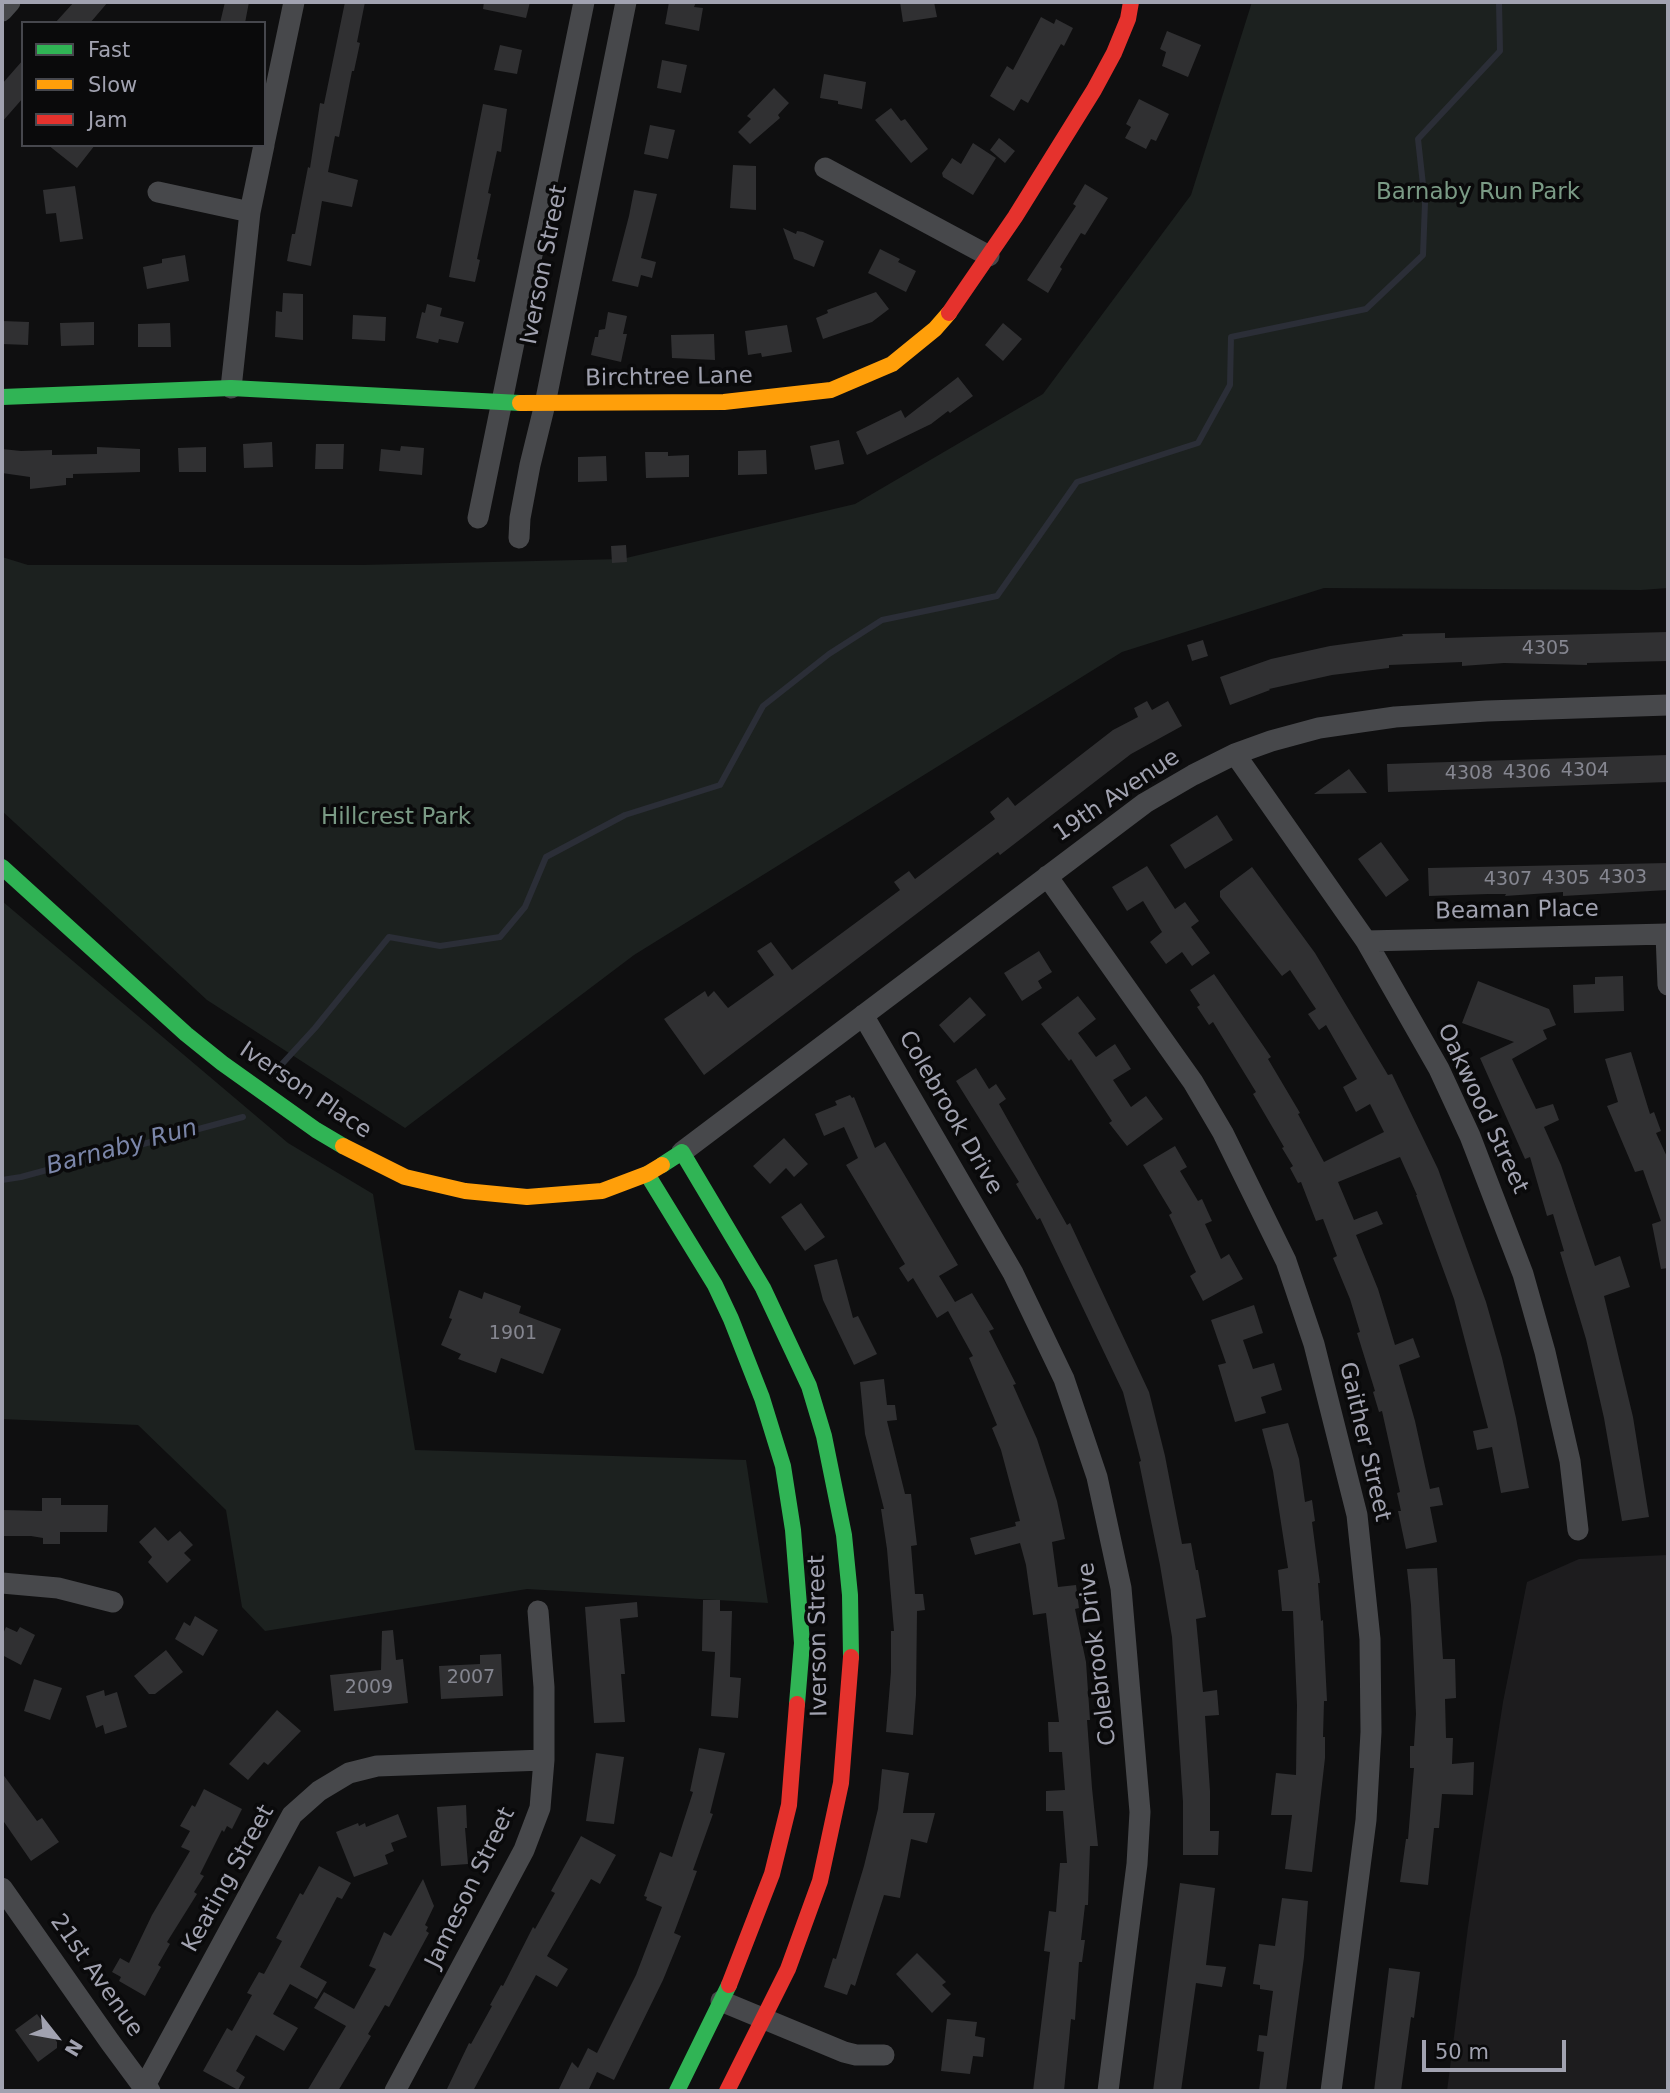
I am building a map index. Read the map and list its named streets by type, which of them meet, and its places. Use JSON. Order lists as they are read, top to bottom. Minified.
{"streets":{"main road":["Iverson Street","Birchtree Lane","Iverson Place"],"street":["19th Avenue","Beaman Place","Oakwood Street","Colebrook Drive","Gaither Street","Keating Street","Jameson Street","21st Avenue"]},"crossings":[["Iverson Street","Birchtree Lane"],["Iverson Street","19th Avenue"],["Iverson Street","Iverson Place"],["19th Avenue","Iverson Place"],["19th Avenue","Oakwood Street"],["19th Avenue","Colebrook Drive"],["19th Avenue","Gaither Street"],["Beaman Place","Oakwood Street"],["Keating Street","Jameson Street"],["Keating Street","21st Avenue"]],"water":["Barnaby Run"],"parks":["Barnaby Run Park","Hillcrest Park"],"house_numbers":["4305","4304","4306","4308","4303","4305","4307","1901","2007","2009"],"legend":["Fast","Slow","Jam"],"scale_bar":"50 m","north":"bottom right"}
